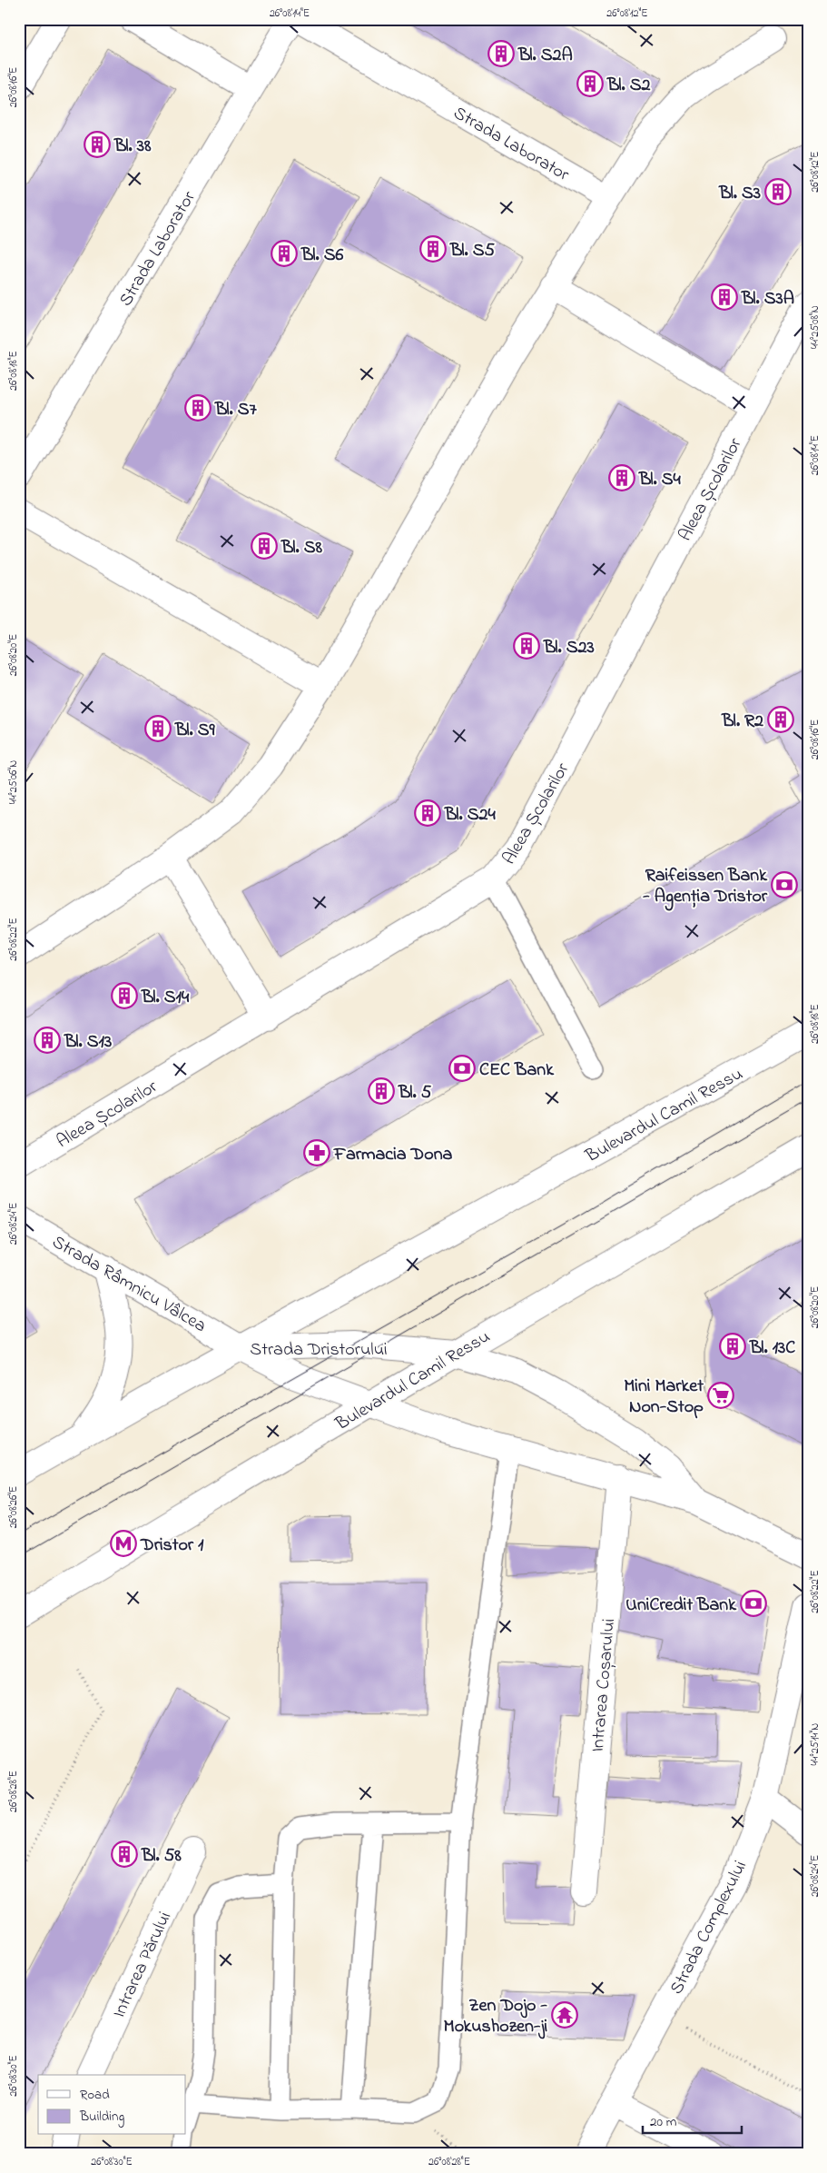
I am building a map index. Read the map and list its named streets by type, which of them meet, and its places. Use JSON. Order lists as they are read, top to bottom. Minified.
{"streets":{"street":["Strada Laborator","Aleea Școlarilor","Bulevardul Camil Ressu","Strada Râmnicu Vâlcea","Strada Dristorului","Intrarea Coșarului","Strada Complexului","Intrarea Părului"]},"crossings":[["Bulevardul Camil Ressu","Strada Râmnicu Vâlcea"],["Bulevardul Camil Ressu","Strada Dristorului"],["Strada Râmnicu Vâlcea","Strada Dristorului"],["Strada Dristorului","Intrarea Coșarului"]],"places":{"building":["Bl. S2A","Bl. S2","Bl. 38","Bl. S3","Bl. S5","Bl. S6","Bl. S3A","Bl. S7","Bl. S4","Bl. S8","Bl. S23","Bl. R2","Bl. S9","Bl. S24","Bl. S14","Bl. S13","Bl. 5","Bl. 13C","Bl. 58"],"bank":["Raifeissen Bank - Agenția Dristor","CEC Bank","UniCredit Bank"],"pharmacy":["Farmacia Dona"],"supermarket":["Mini Market Non-Stop"],"metro station":["Dristor 1"],"temple":["Zen Dojo - Mokushozen-ji"]},"legend":["Road","Building"],"scale_bar":"20 m","coordinates":["26°08'14\"E","26°08'12\"E","26°08'16\"E","44°25'08\"N","26°08'18\"E","26°08'20\"E","44°25'06\"N","26°08'22\"E","26°08'24\"E","26°08'26\"E","44°25'14\"N","26°08'28\"E","26°08'30\"E"]}
